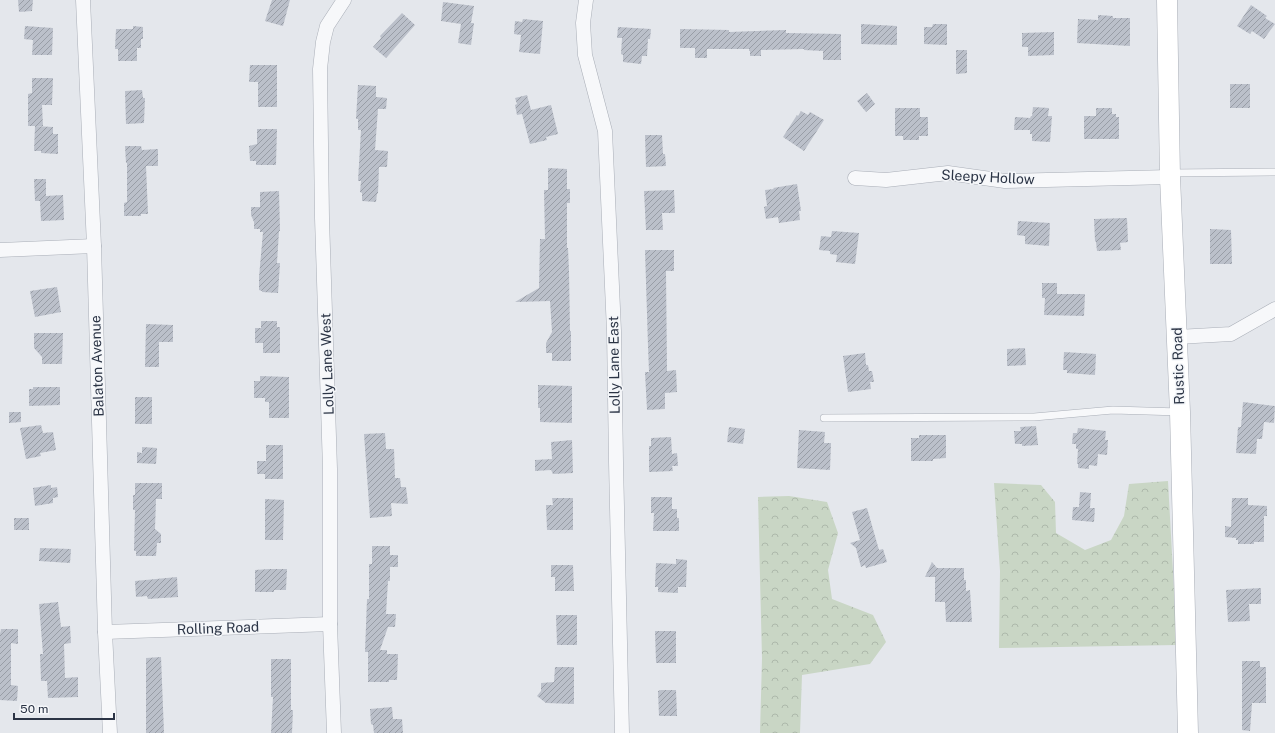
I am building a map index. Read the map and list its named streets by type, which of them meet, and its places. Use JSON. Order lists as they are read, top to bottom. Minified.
{"streets":{"street":["Sleepy Hollow","Lolly Lane West","Lolly Lane East","Balaton Avenue","Rustic Road","Rolling Road"]},"crossings":[["Sleepy Hollow","Rustic Road"],["Lolly Lane West","Rolling Road"],["Balaton Avenue","Rolling Road"]],"scale_bar":"50 m"}
